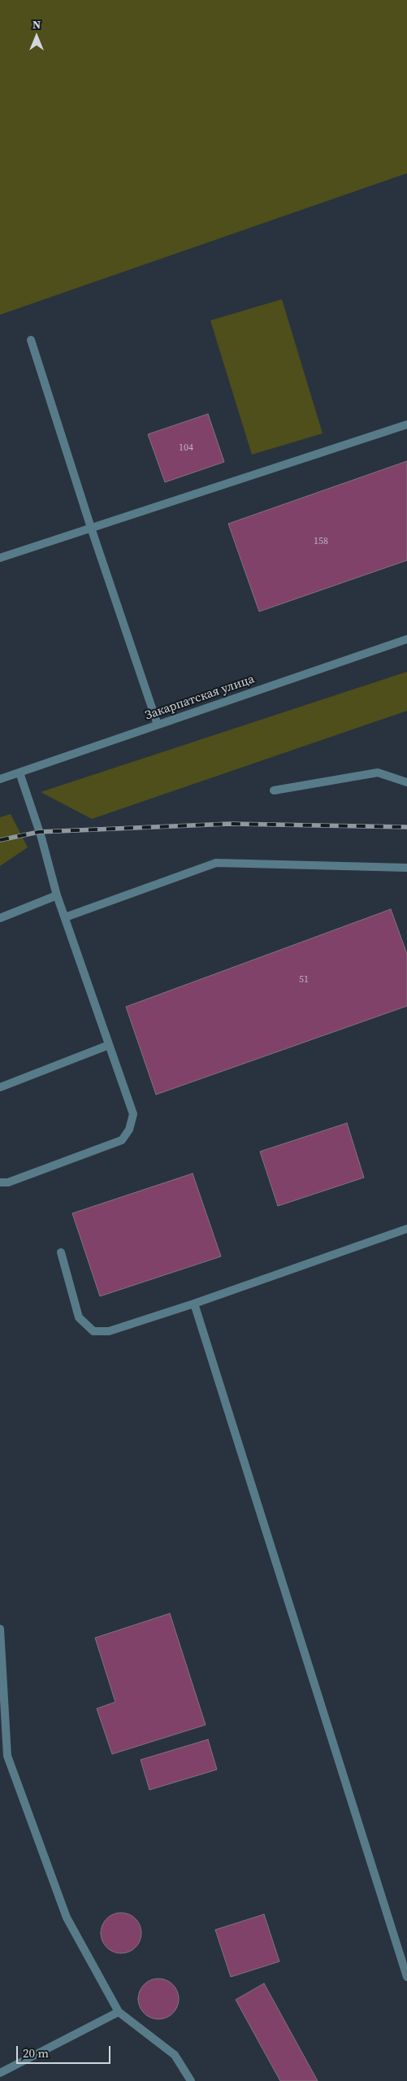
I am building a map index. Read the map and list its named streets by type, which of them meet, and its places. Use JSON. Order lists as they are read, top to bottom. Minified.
{"streets":{"street":["Закарпатская улица"]},"house_numbers":["104","158","51"],"scale_bar":"20 m","north":"top"}
